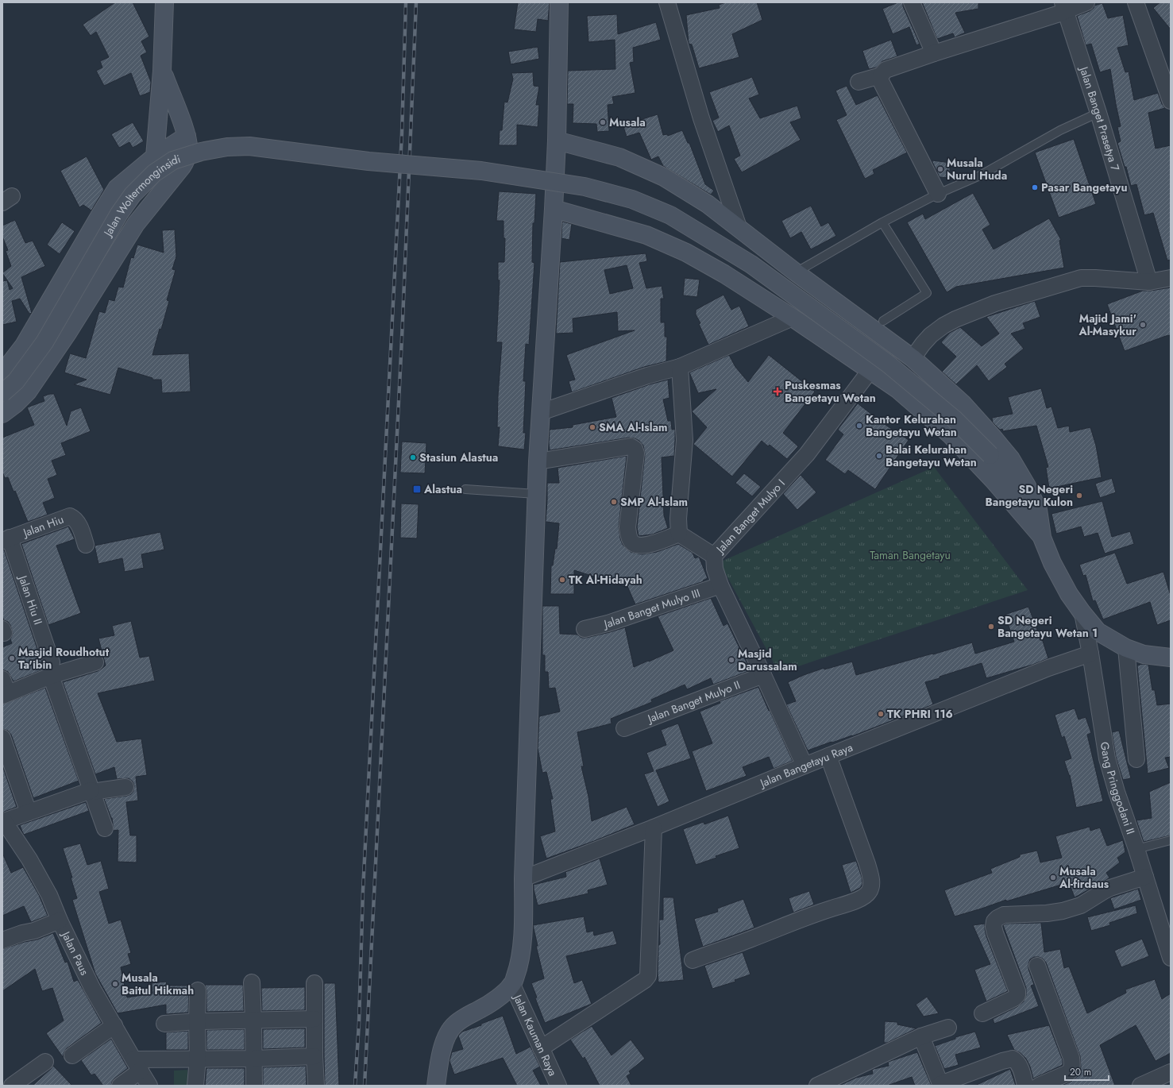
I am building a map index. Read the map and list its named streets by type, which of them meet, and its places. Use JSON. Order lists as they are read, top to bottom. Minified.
{"streets":{"street":["Jalan Banget Prasetya 7","Jalan Woltermonginsidi","Jalan Banget Mulyo I","Jalan Hiu","Jalan Hiu II","Jalan Banget Mulyo III","Jalan Banget Mulyo II","Jalan Bangetayu Raya","Gang Pringgodani II","Jalan Paus","Jalan Kauman Raya"]},"crossings":[["Jalan Banget Mulyo I","Jalan Banget Mulyo III"],["Jalan Banget Mulyo I","Jalan Banget Mulyo II"],["Jalan Banget Mulyo I","Jalan Bangetayu Raya"],["Jalan Hiu","Jalan Hiu II"],["Jalan Bangetayu Raya","Gang Pringgodani II"]],"parks":["Taman Bangetayu"],"places":{"other":["Musala","Musala Nurul Huda","Pasar Bangetayu","Majid Jami' Al-Masykur","Kantor Kelurahan Bangetayu Wetan","SMA Al-Islam","Balai Kelurahan Bangetayu Wetan","Stasiun Alastua","SD Negeri Bangetayu Kulon","SMP Al-Islam","TK Al-Hidayah","SD Negeri Bangetayu Wetan 1","Masjid Roudhotut Ta'ibin","Masjid Darussalam","TK PHRI 116","Musala Al-firdaus","Musala Baitul Hikmah"],"health":["Puskesmas Bangetayu Wetan"],"transit":["Alastua"]},"scale_bar":"20 m"}
